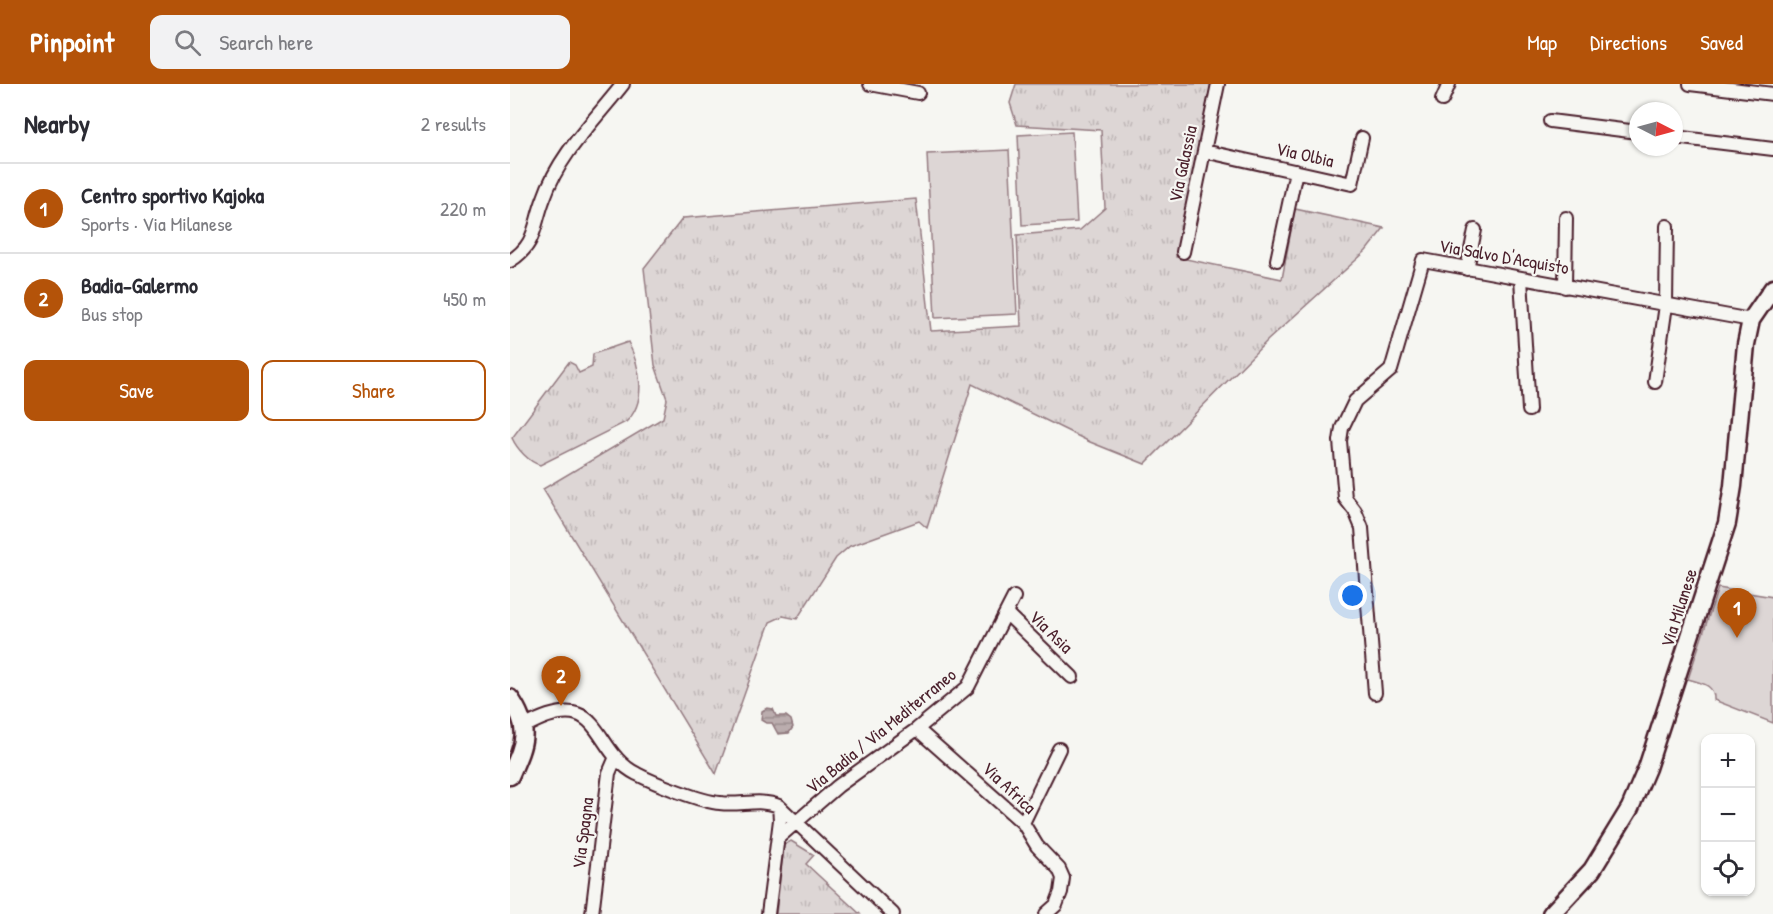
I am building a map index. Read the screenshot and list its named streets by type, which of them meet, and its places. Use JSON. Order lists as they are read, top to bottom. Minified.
{"streets":{"street":["Via Olbia","Via Galassia","Via Salvo D'Acquisto","Via Milanese","Via Asia","Via Badia / Via Mediterraneo","Via Africa","Via Spagna"]},"crossings":[["Via Olbia","Via Galassia"],["Via Salvo D'Acquisto","Via Milanese"],["Via Asia","Via Badia / Via Mediterraneo"],["Via Badia / Via Mediterraneo","Via Africa"]],"north":"right","page":{"header":"Pinpoint","search":"Search here","nav":["Map","Directions","Saved"],"heading":["Nearby","2 results"],"list":[{"mark":"1","name":"Centro sportivo Kajoka","note":"Sports · Via Milanese","value":"220 m"},{"mark":"2","name":"Badia-Galermo","note":"Bus stop","value":"450 m"}],"buttons":["Save","Share"],"pins":["1","2"],"map_buttons":["+","−"]}}
